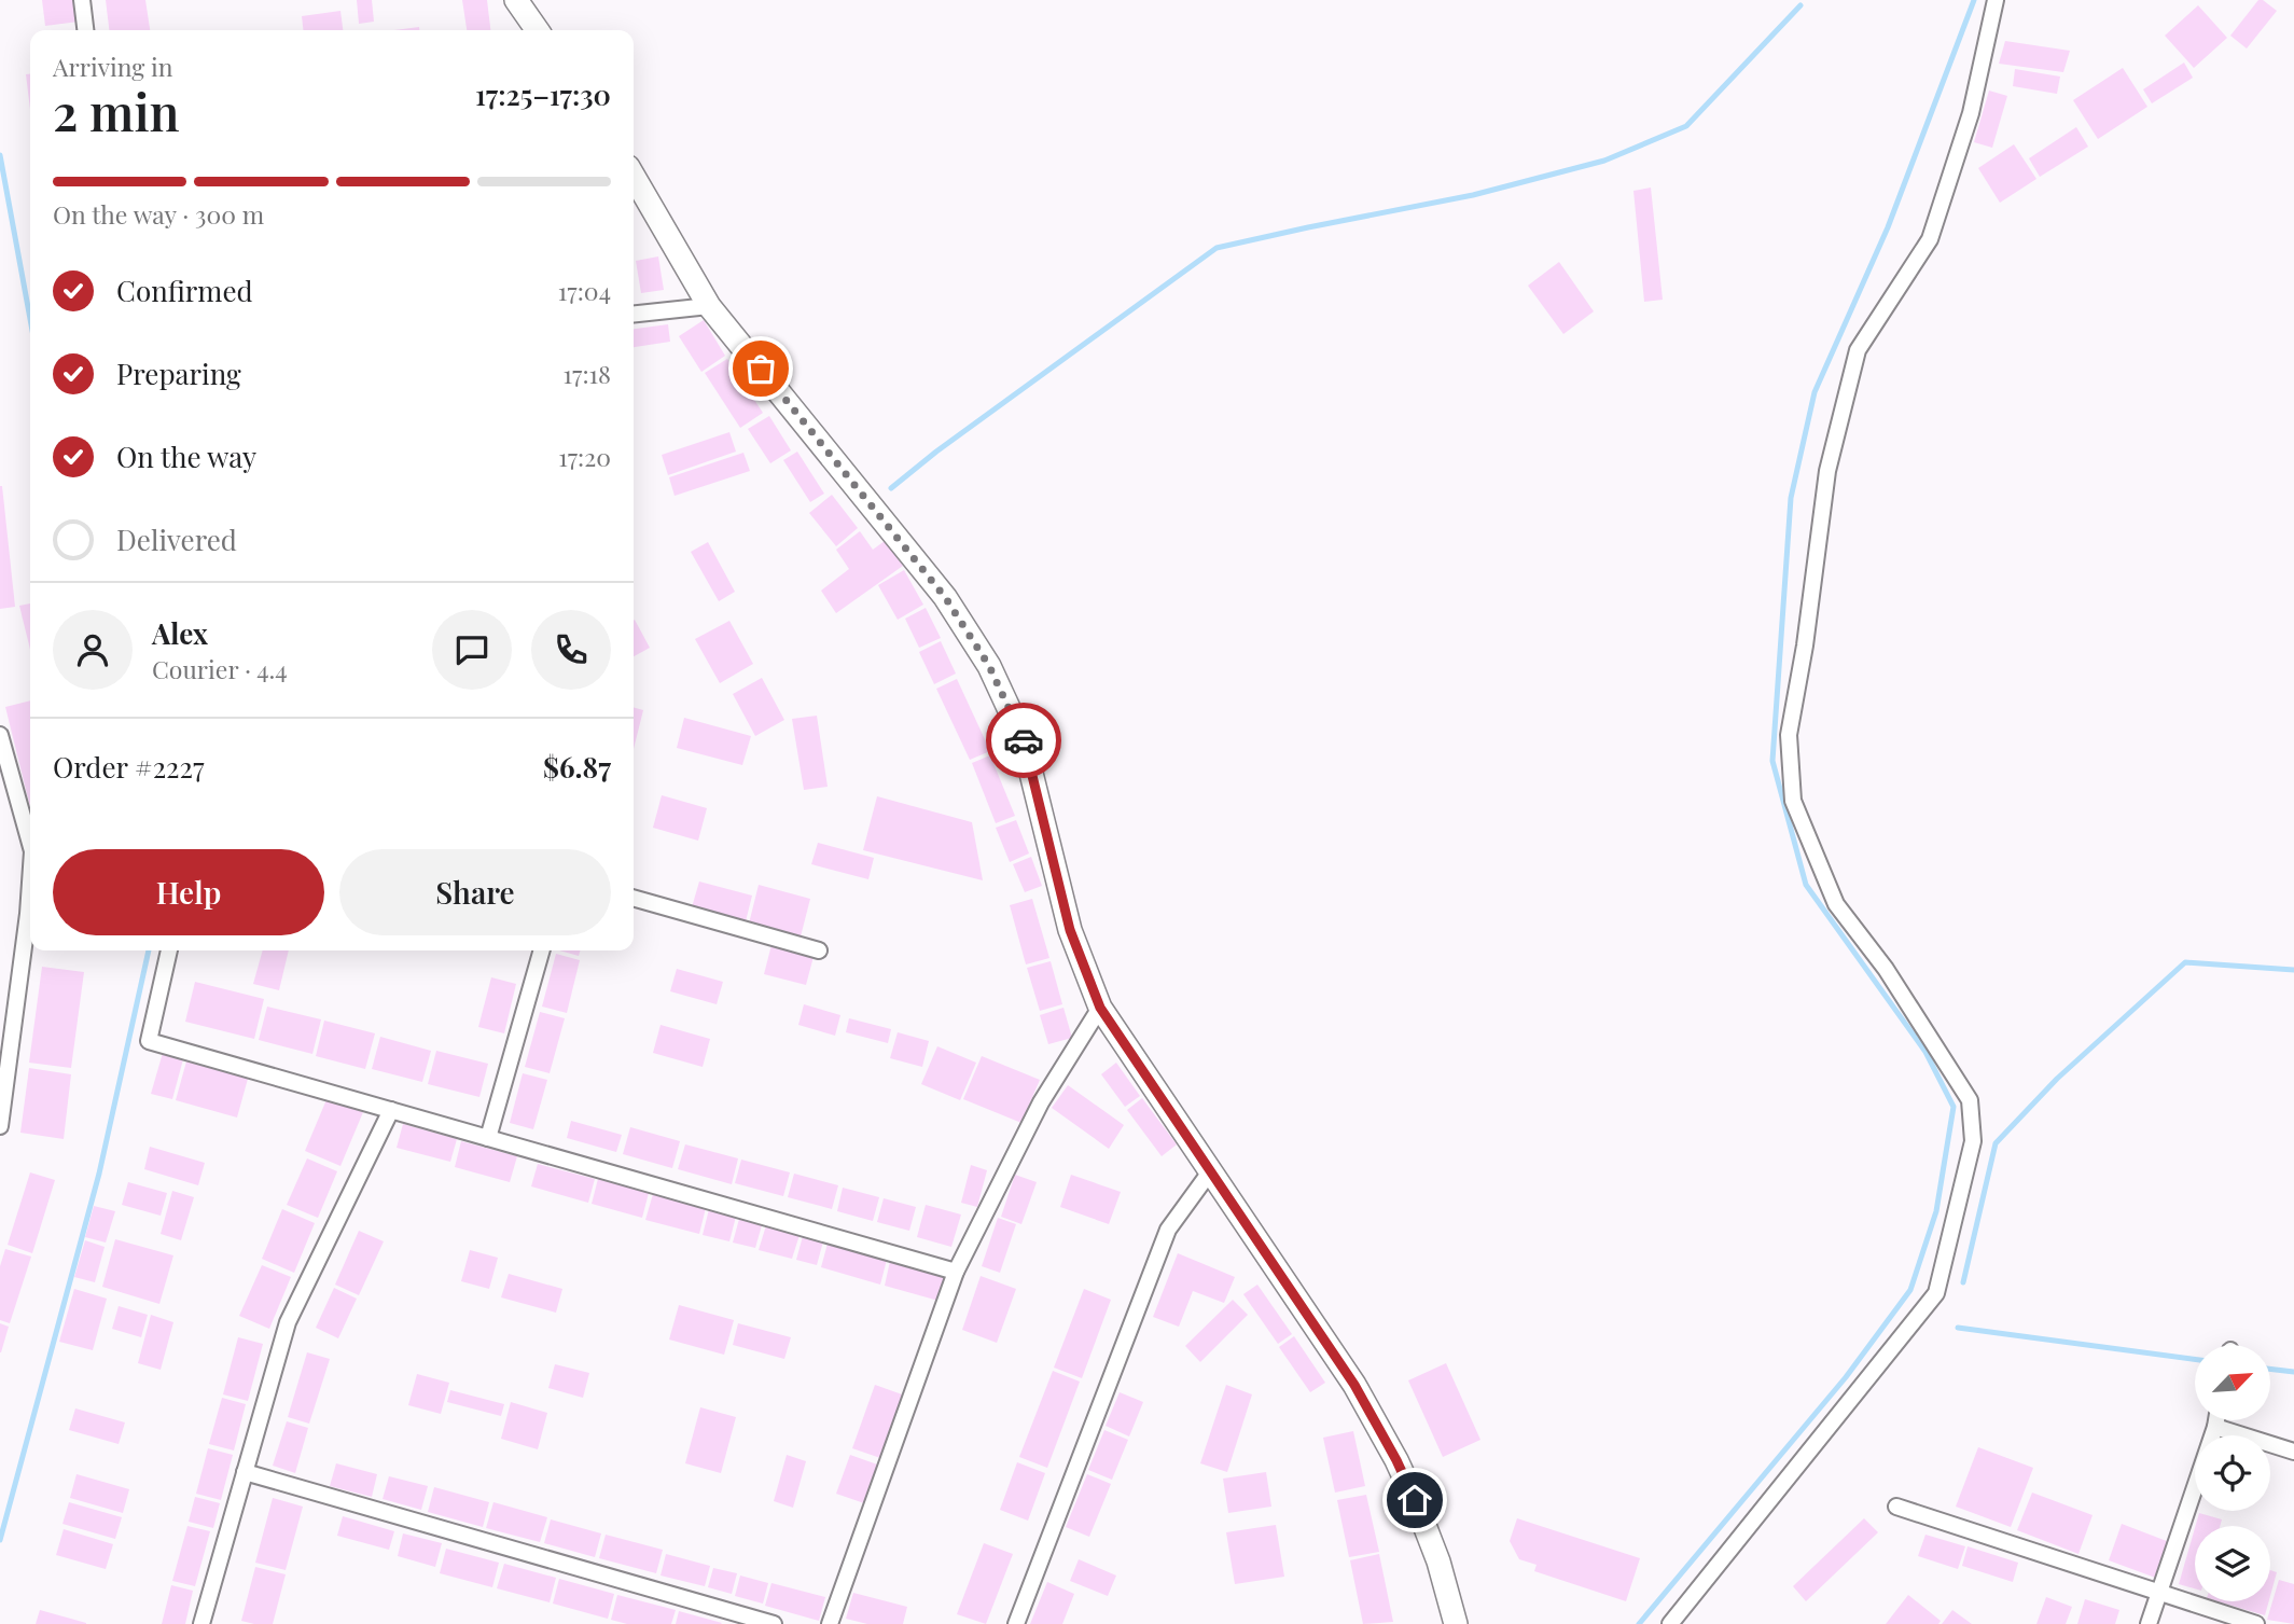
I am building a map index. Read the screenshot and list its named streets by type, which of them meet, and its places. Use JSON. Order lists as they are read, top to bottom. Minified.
{"north":"top right","page":{"heading":["2 min","Arriving in","17:25–17:30"],"panel":["Alex","Courier · 4.4","Order #2227","$6.87"],"bar":"On the way · 300 m","list":[["Confirmed","17:04"],["Preparing","17:18"],["On the way","17:20"],"Delivered"],"buttons":["Help","Share"]}}
